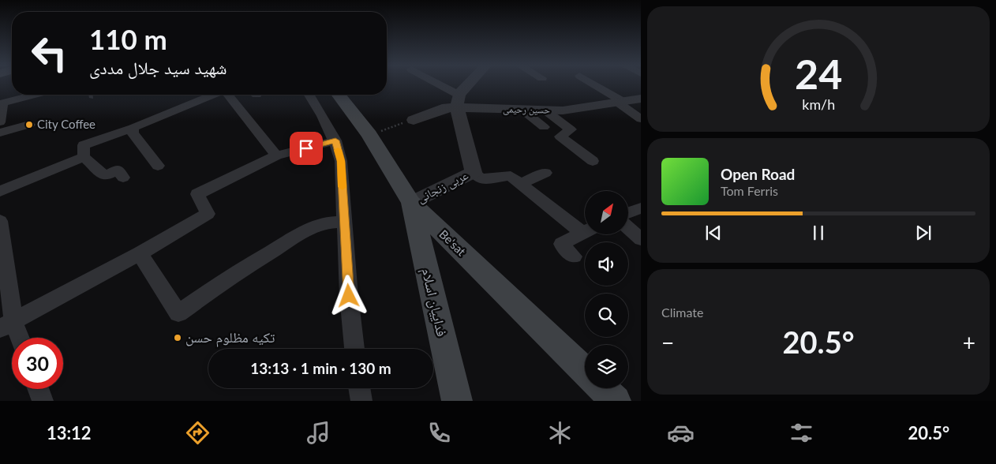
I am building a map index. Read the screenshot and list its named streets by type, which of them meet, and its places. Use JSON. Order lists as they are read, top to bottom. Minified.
{"streets":{"main road":["Be'sat","فداییان اسلام"],"street":["حسین رحیمی","عربی زنجانی"]},"crossings":[["عربی زنجانی","Be'sat"],["عربی زنجانی","فداییان اسلام"],["Be'sat","فداییان اسلام"]],"places":["City Coffee","تکیه مظلوم حسن"],"north":"top right","page":{"turn":["110 m","شهید سید جلال مددی"],"song":["Open Road","Tom Ferris"],"tile":"Climate","heat":["−","20.5°","+"],"limit":"30","trip":"13:13 · 1 min · 130 m","tabs":["13:12","20.5°"],"gauge":["24","km/h"]}}
